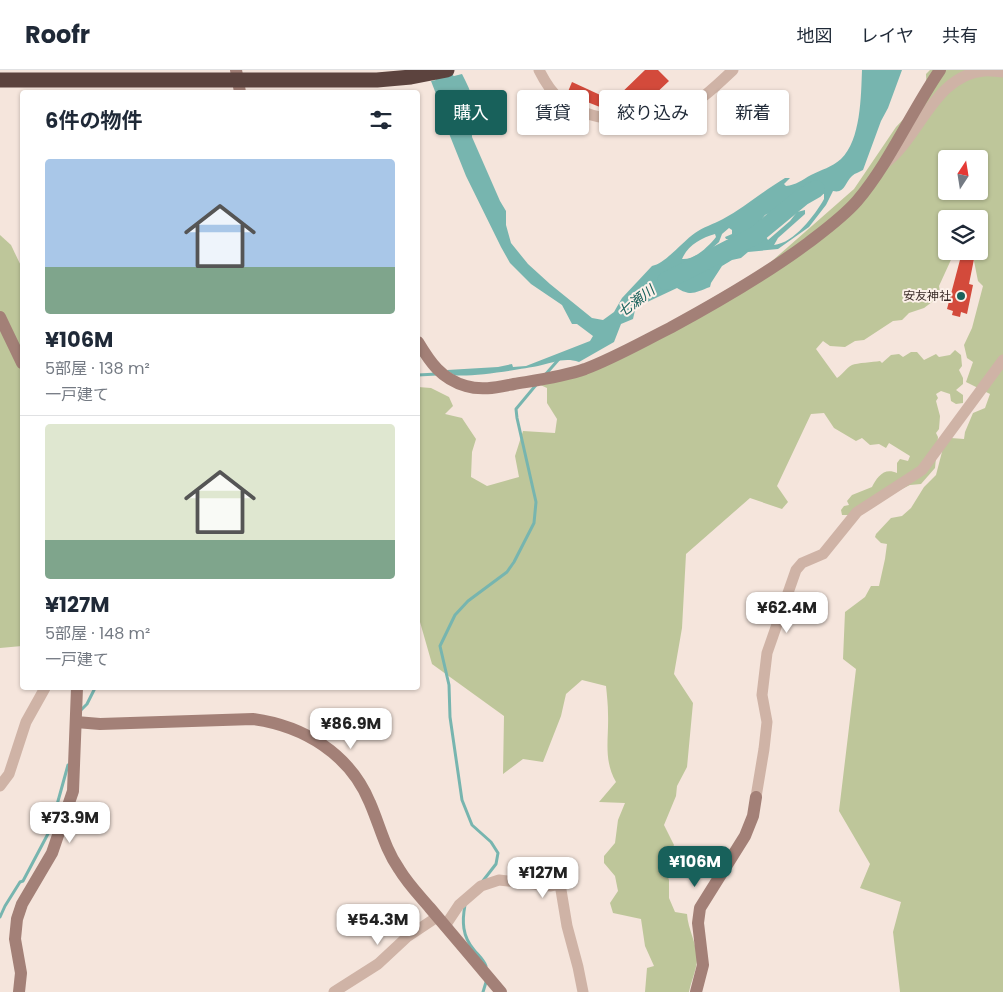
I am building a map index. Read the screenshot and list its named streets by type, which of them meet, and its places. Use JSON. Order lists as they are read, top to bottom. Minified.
{"water":["七瀬川"],"places":["安友神社"],"north":"top","page":{"header":"Roofr","nav":["地図","レイヤ","共有"],"chip":["購入","賃貸","絞り込み","新着"],"heading":"6件の物件","list":[{"name":"¥106M","note":"5部屋 · 138 m² · 一戸建て"},{"name":"¥127M","note":"5部屋 · 148 m² · 一戸建て"}],"price":["¥62.4M","¥86.9M","¥73.9M","¥106M","¥127M","¥54.3M"]}}
